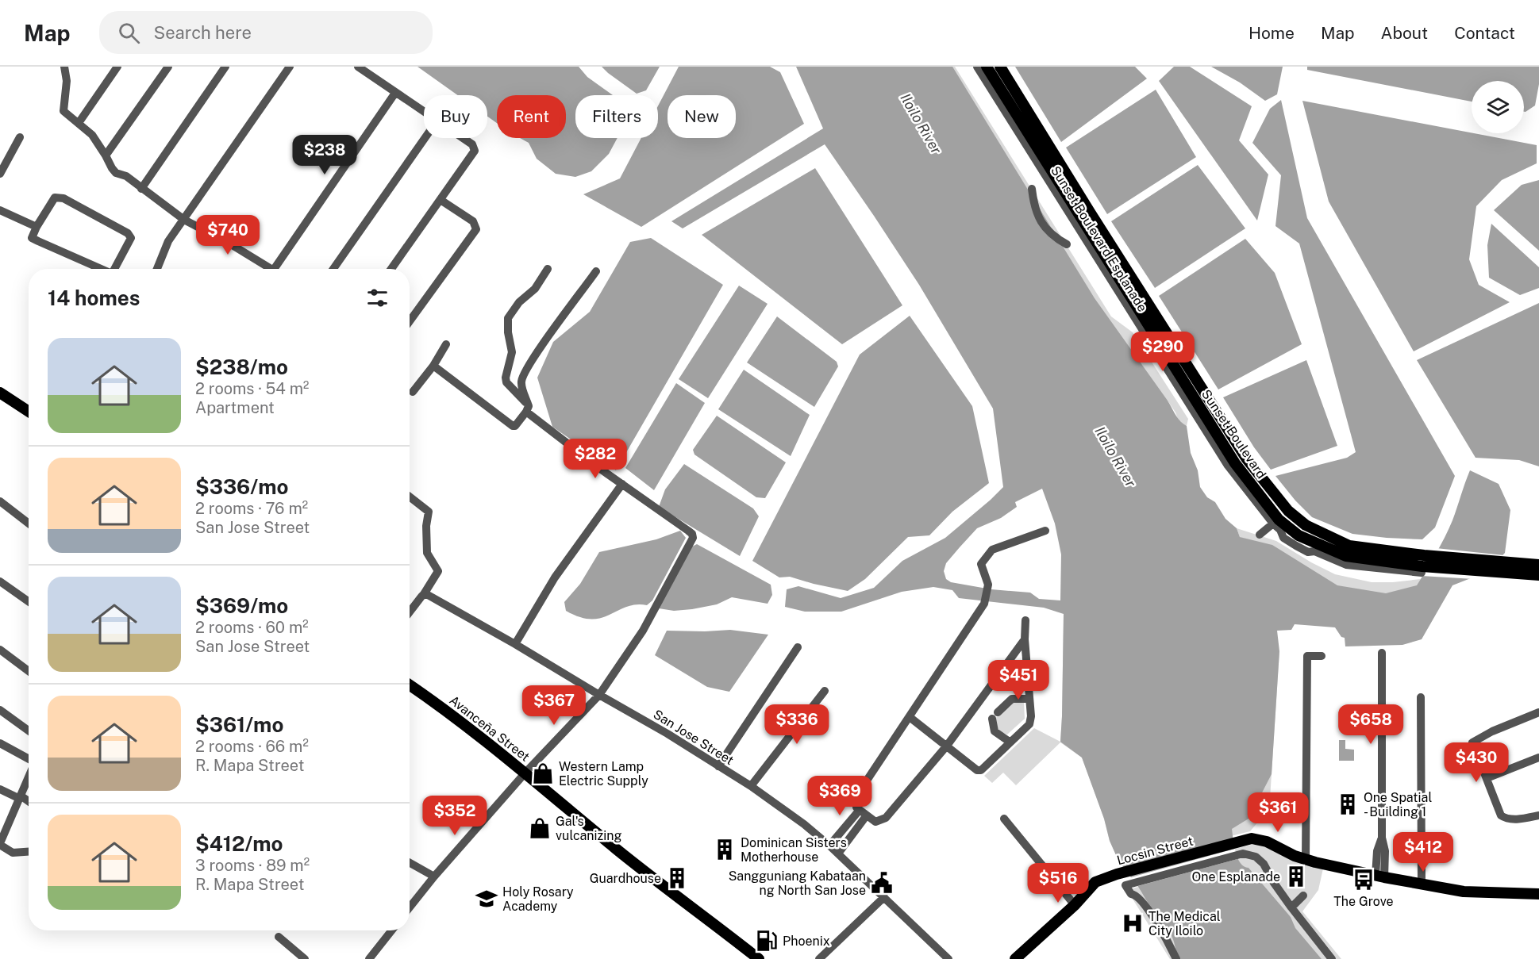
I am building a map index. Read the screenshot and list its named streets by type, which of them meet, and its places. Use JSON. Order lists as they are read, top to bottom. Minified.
{"streets":{"main road":["Sunset Boulevard","Avanceña Street","Locsin Street"],"street":["Sunset Boulevard Esplanade","San Jose Street"]},"crossings":[["Sunset Boulevard Esplanade","Sunset Boulevard"]],"water":["Iloilo River"],"places":{"shop":["Western Lamp Electric Supply","Gal's vulcanizing"],"building":["One Spatial - Building 1","Dominican Sisters Motherhouse","One Esplanade","Guardhouse"],"bus stop":["The Grove"],"public building":["Sangguniang Kabataan ng North San Jose"],"school or university":["Holy Rosary Academy"],"hospital":["The Medical City Iloilo"],"fuel station":["Phoenix"]},"page":{"header":"Map","search":"Search here","nav":["Home","Map","About","Contact"],"chip":["Buy","Rent","Filters","New"],"price":["$238","$740","$290","$282","$451","$367","$336","$658","$430","$369","$361","$352","$412","$516"],"heading":"14 homes","list":[{"name":"$238/mo","note":"2 rooms · 54 m² · Apartment"},{"name":"$336/mo","note":"2 rooms · 76 m² · San Jose Street"},{"name":"$369/mo","note":"2 rooms · 60 m² · San Jose Street"},{"name":"$361/mo","note":"2 rooms · 66 m² · R. Mapa Street"},{"name":"$412/mo","note":"3 rooms · 89 m² · R. Mapa Street"}]}}
